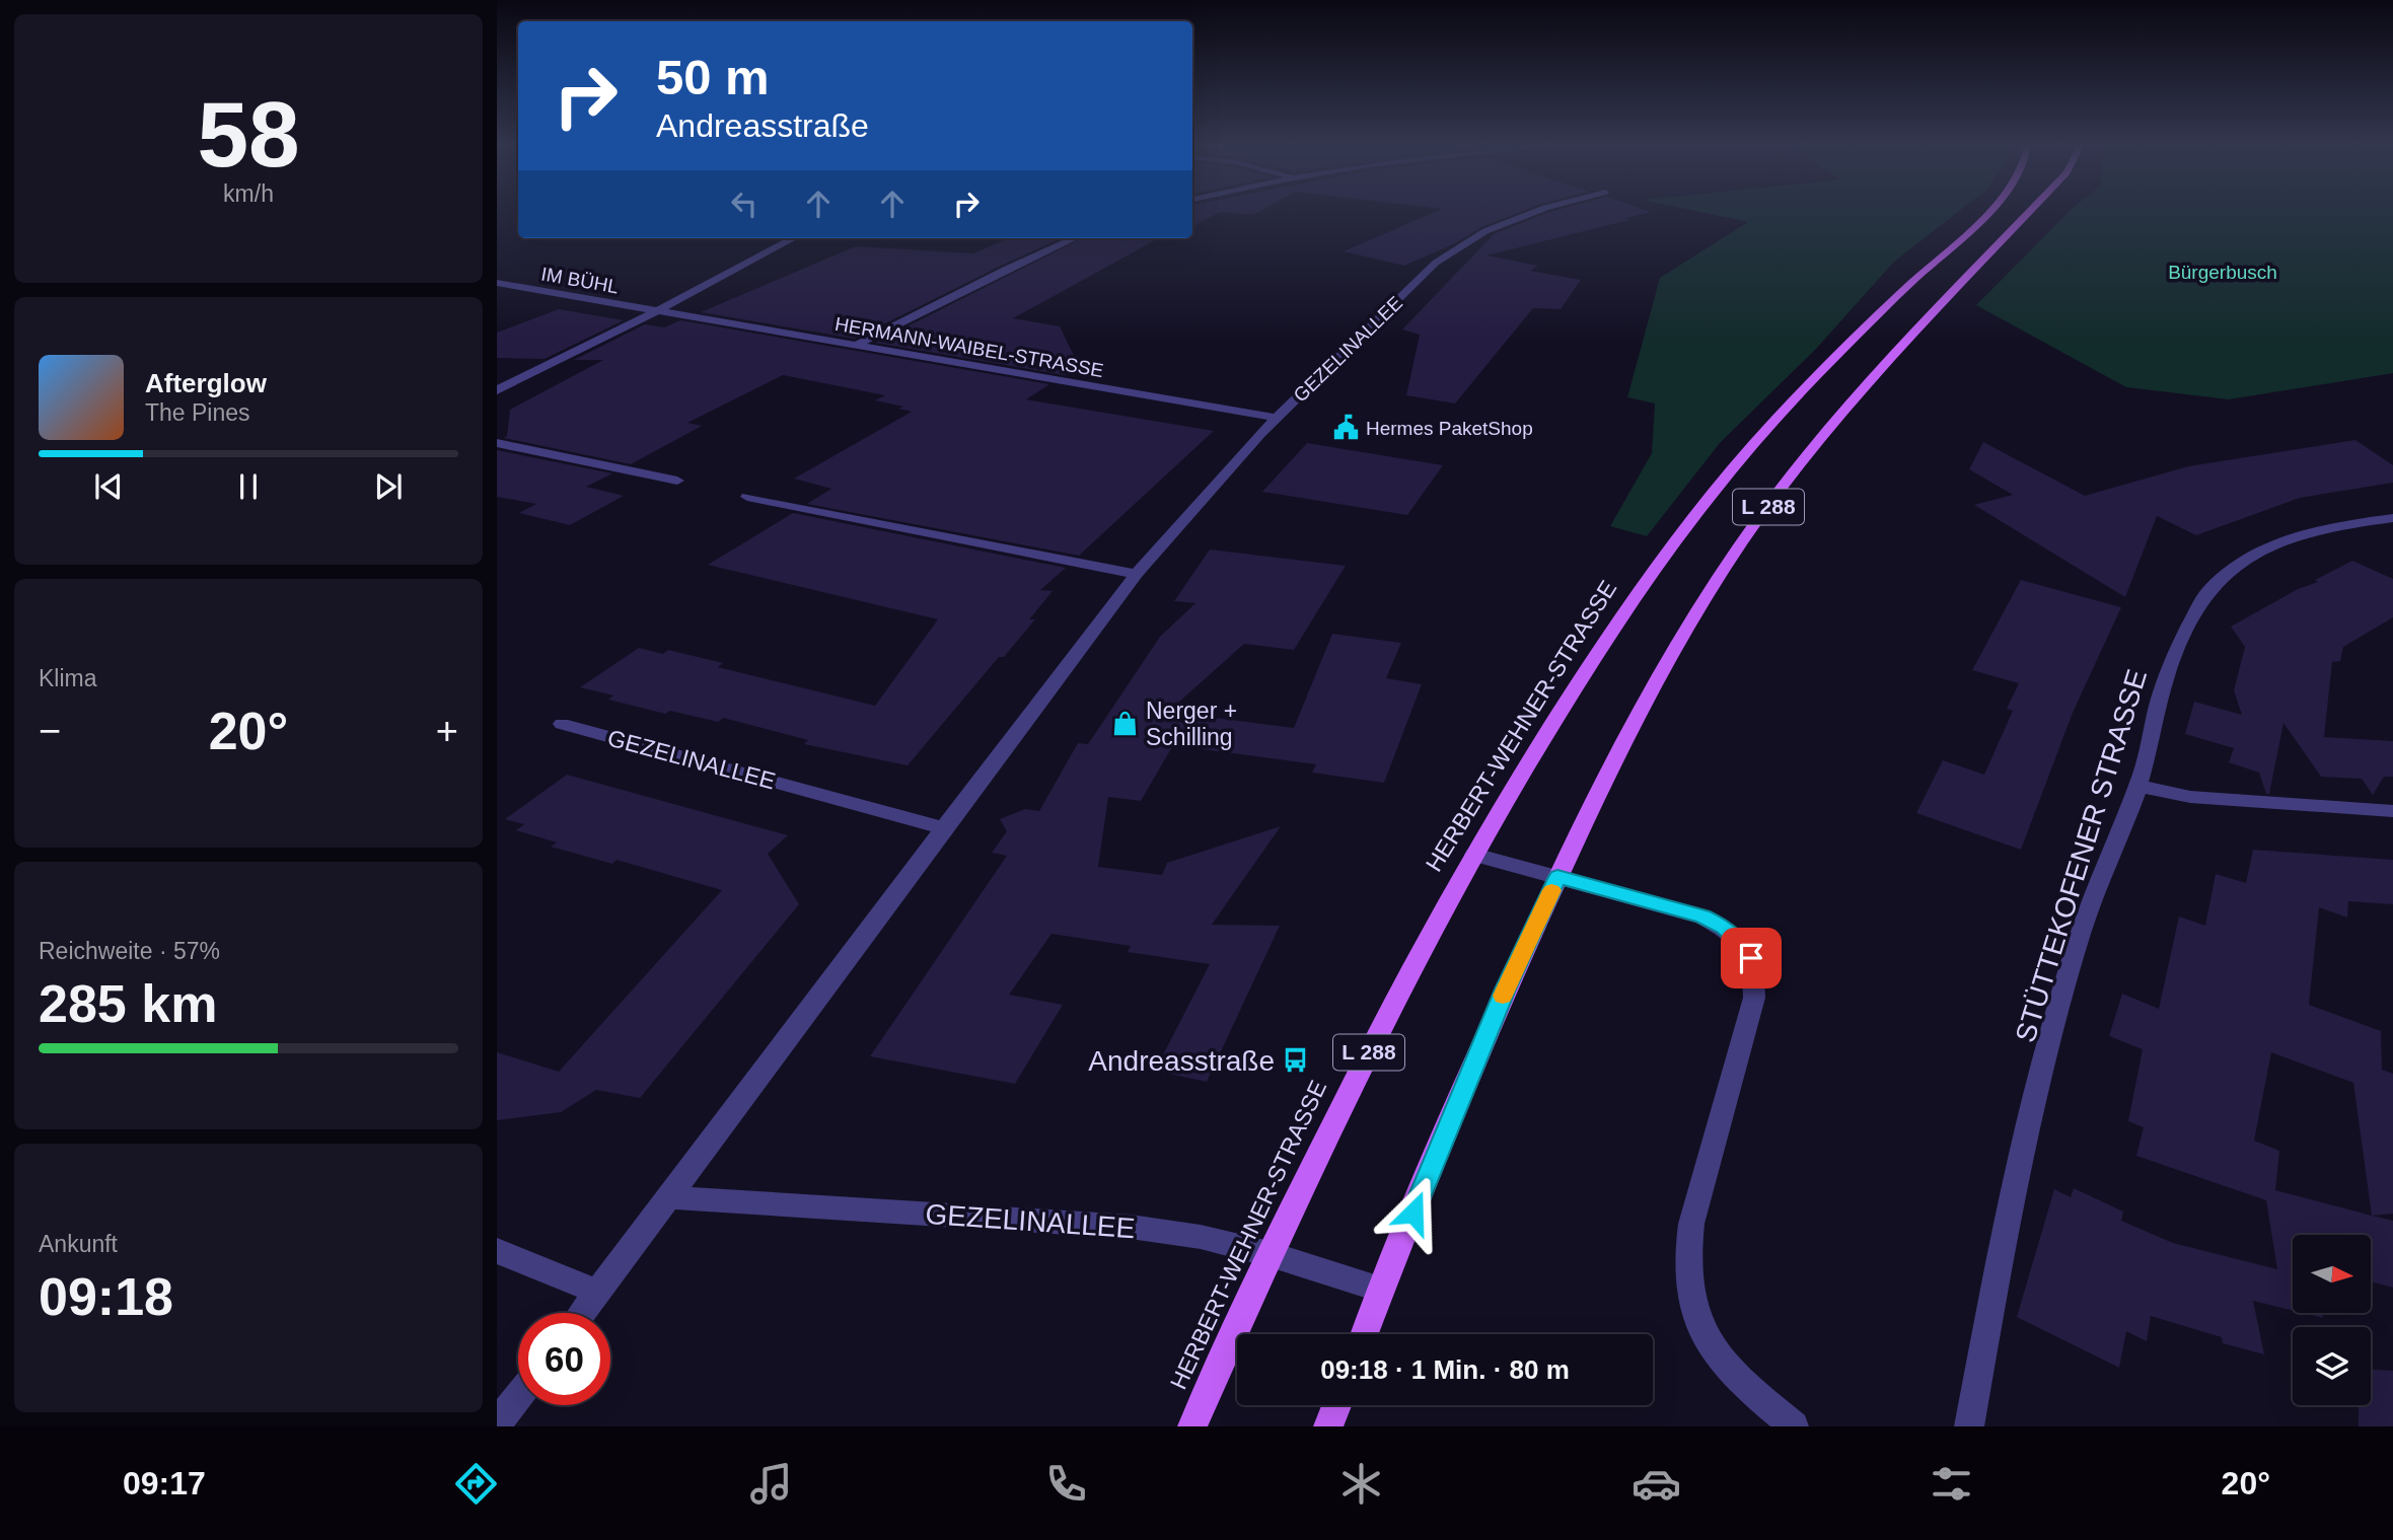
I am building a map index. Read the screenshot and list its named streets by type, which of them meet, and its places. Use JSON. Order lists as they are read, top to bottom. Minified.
{"streets":{"main road":["L 288","HERBERT-WEHNER-STRASSE"],"street":["IM BÜHL","HERMANN-WAIBEL-STRASSE","GEZELINALLEE","STÜTTEKOFENER STRASSE"]},"crossings":[["IM BÜHL","HERMANN-WAIBEL-STRASSE"],["HERMANN-WAIBEL-STRASSE","GEZELINALLEE"],["GEZELINALLEE","L 288"],["GEZELINALLEE","HERBERT-WEHNER-STRASSE"]],"parks":["Bürgerbusch"],"places":{"public building":["Hermes PaketShop"],"shop":["Nerger + Schilling"],"bus stop":["Andreasstraße"]},"north":"right","page":{"tile":[["58","km/h"],"Klima",["Reichweite · 57%","285 km"],["Ankunft","09:18"]],"turn":["50 m","Andreasstraße"],"song":["Afterglow","The Pines"],"heat":["−","20°","+"],"limit":"60","trip":"09:18 · 1 Min. · 80 m","tabs":["09:17","20°"]}}
